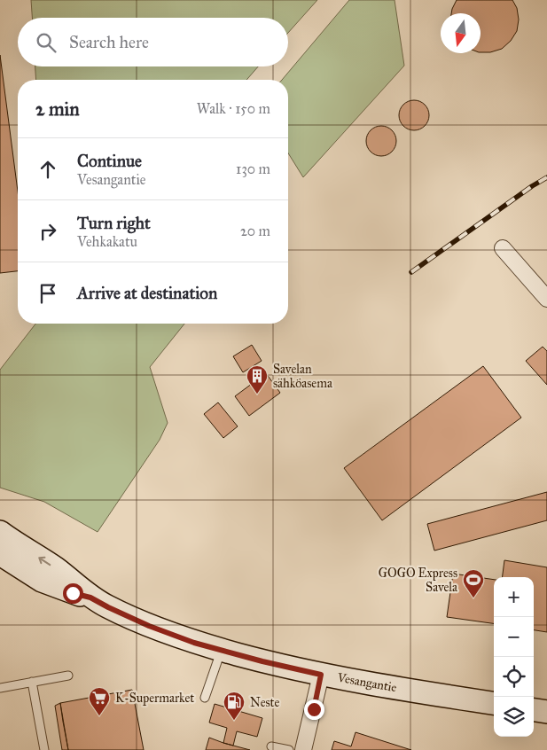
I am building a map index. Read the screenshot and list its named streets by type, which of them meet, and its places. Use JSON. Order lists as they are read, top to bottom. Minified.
{"streets":{"main road":["Vesangantie"]},"places":{"building":["Savelan sähköasema"],"sports":["GOGO Express Savela"],"supermarket":["K-Supermarket"],"fuel station":["Neste"]},"north":"bottom","page":{"search":"Search here","heading":["2 min","Walk · 150 m"],"list":[["Continue","Vesangantie","130 m"],["Turn right","Vehkakatu","20 m"],"Arrive at destination"],"map_buttons":["+","−"]}}
